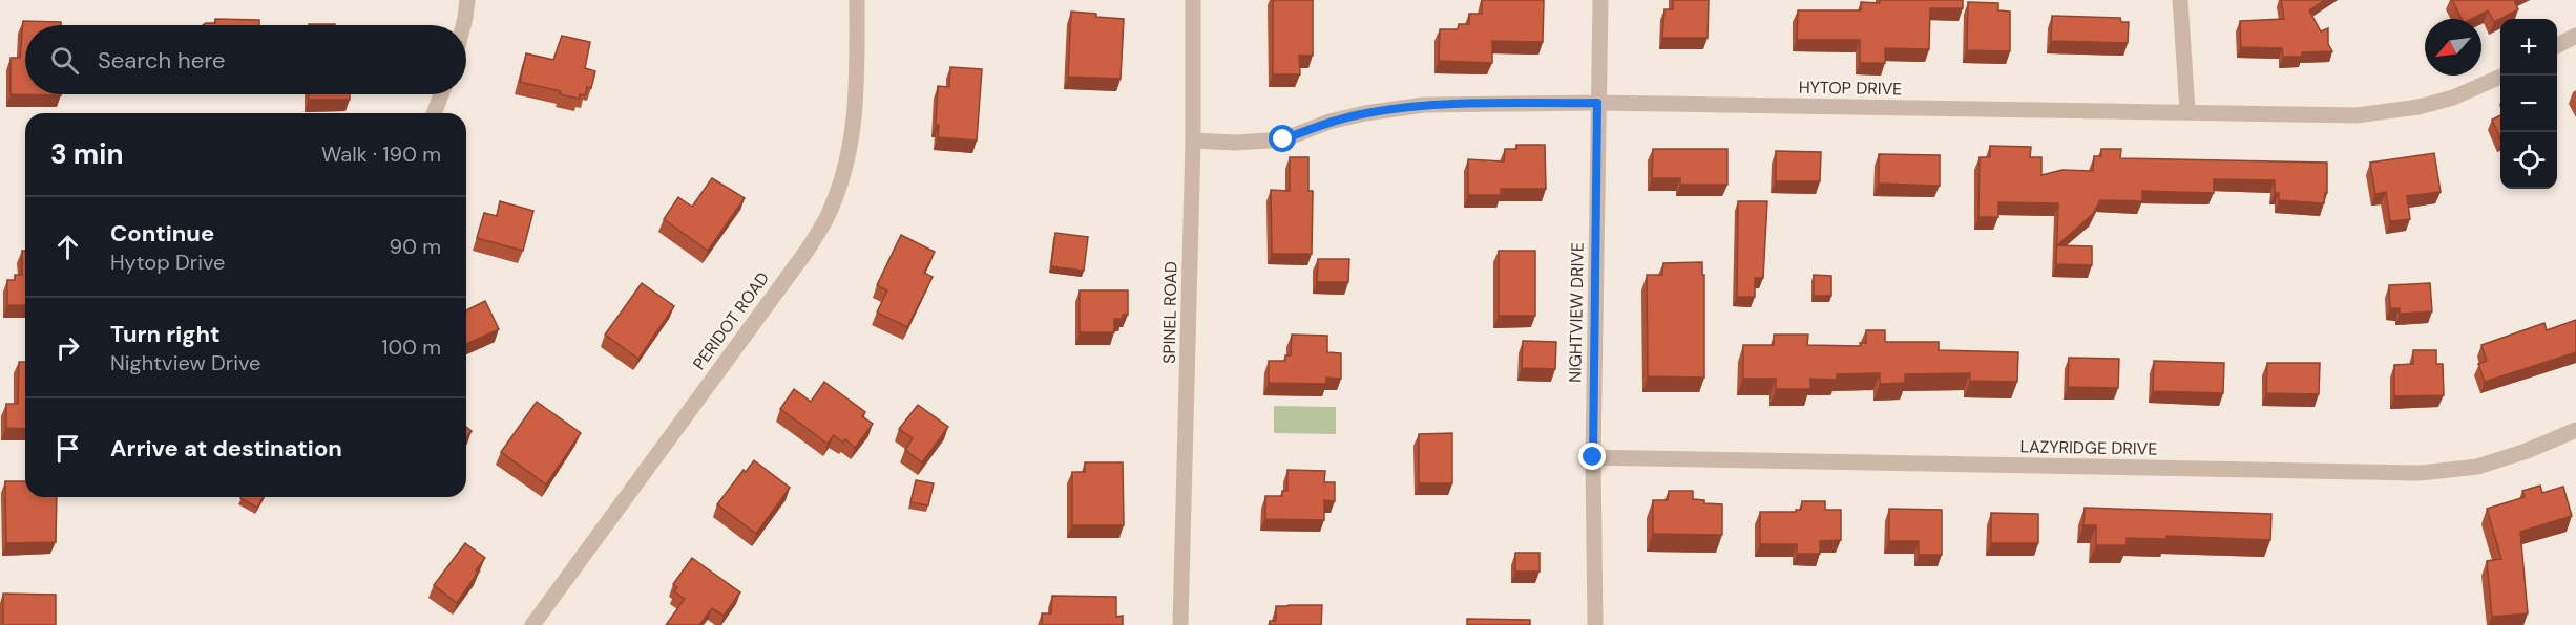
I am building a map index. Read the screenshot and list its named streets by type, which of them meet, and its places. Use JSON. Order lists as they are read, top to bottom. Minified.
{"streets":{"street":["HYTOP DRIVE","SPINEL ROAD","NIGHTVIEW DRIVE","PERIDOT ROAD","LAZYRIDGE DRIVE"]},"crossings":[["HYTOP DRIVE","SPINEL ROAD"],["HYTOP DRIVE","NIGHTVIEW DRIVE"],["NIGHTVIEW DRIVE","LAZYRIDGE DRIVE"]],"north":"bottom left","page":{"map_buttons":["+","−"],"search":"Search here","heading":["3 min","Walk · 190 m"],"list":[["Continue","Hytop Drive","90 m"],["Turn right","Nightview Drive","100 m"],"Arrive at destination"]}}
